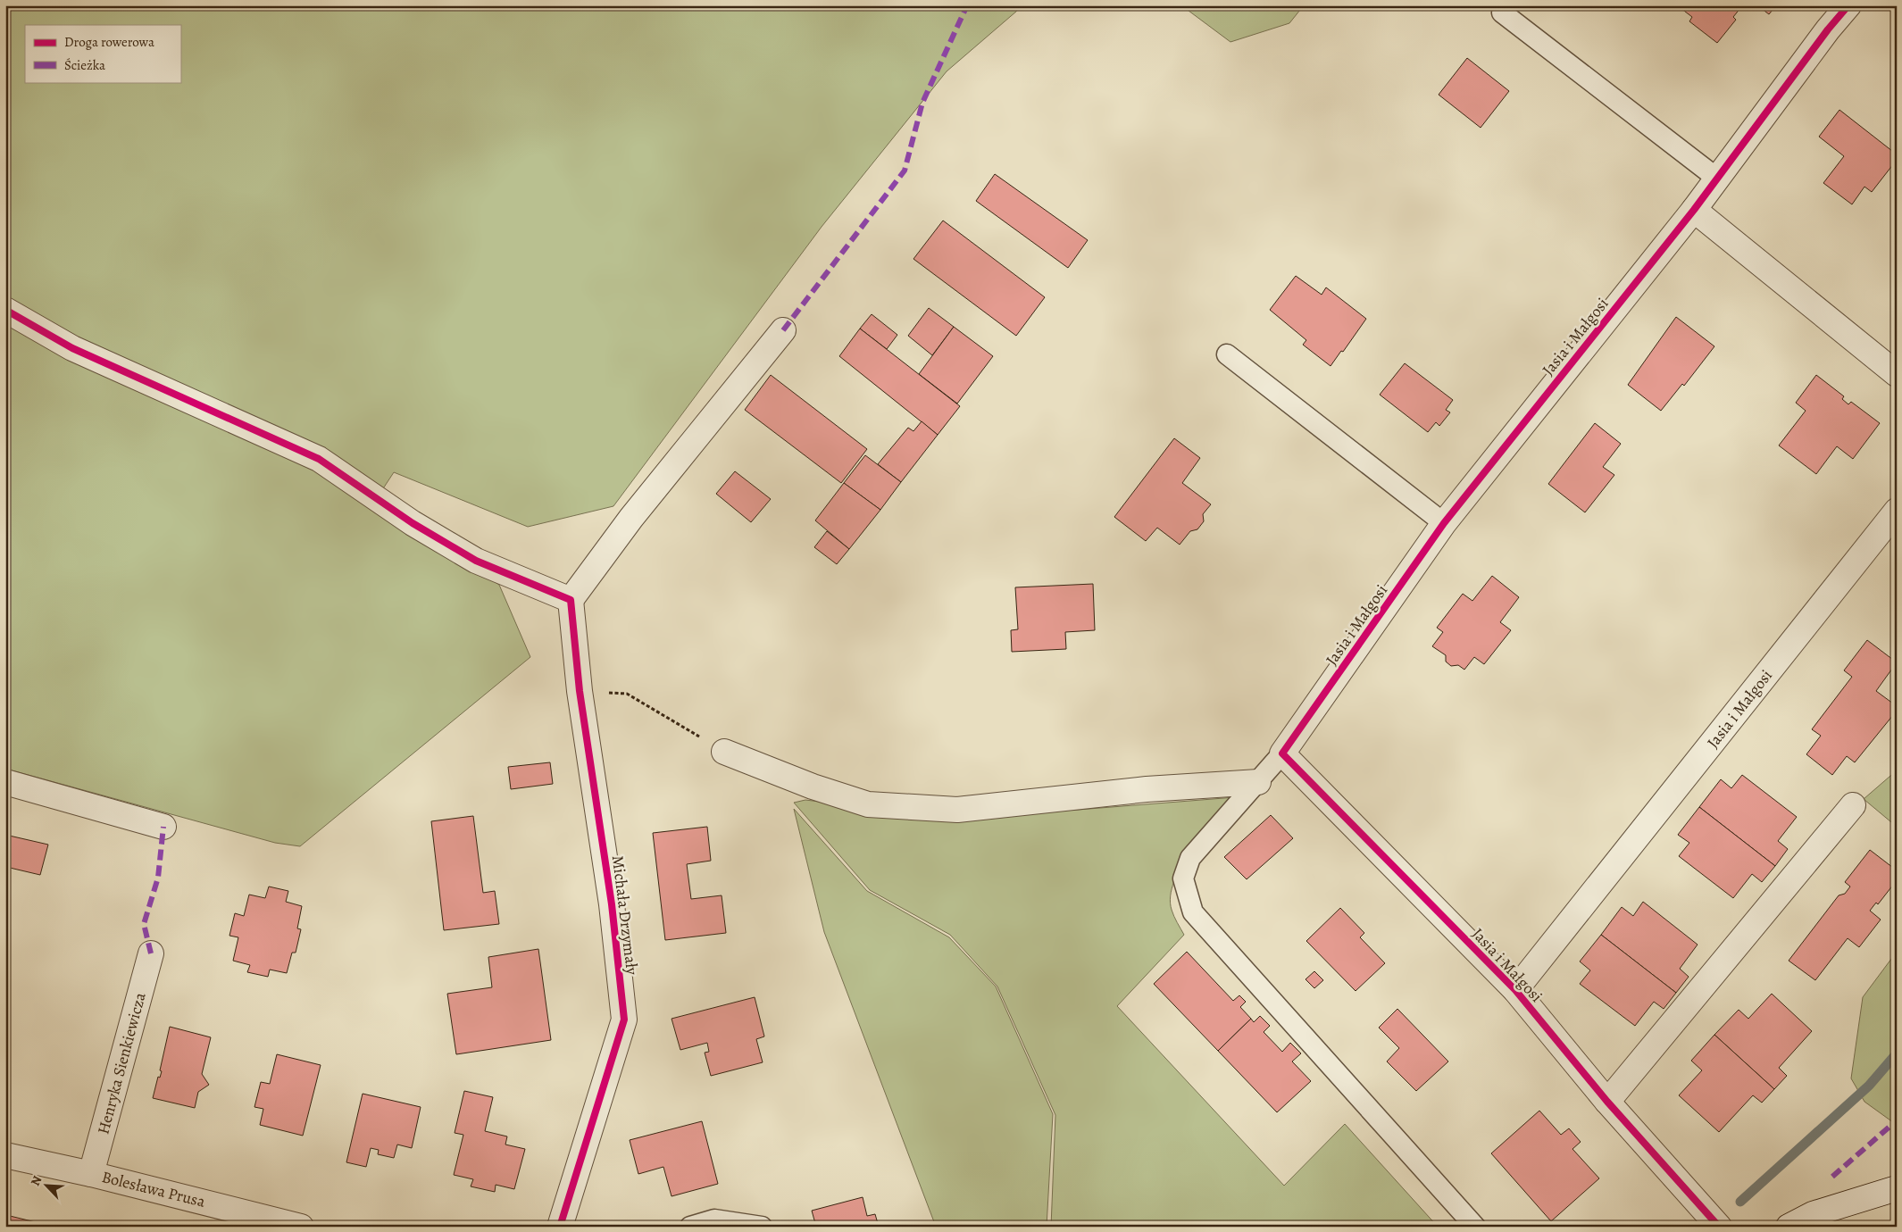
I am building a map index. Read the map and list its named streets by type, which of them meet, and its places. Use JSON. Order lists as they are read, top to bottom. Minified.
{"streets":{"street":["Jasia i Małgosi","Michała Drzymały","Henryka Sienkiewicza","Bolesława Prusa"]},"crossings":[["Henryka Sienkiewicza","Bolesława Prusa"]],"legend":["Droga rowerowa","Ścieżka"],"north":"top left"}
